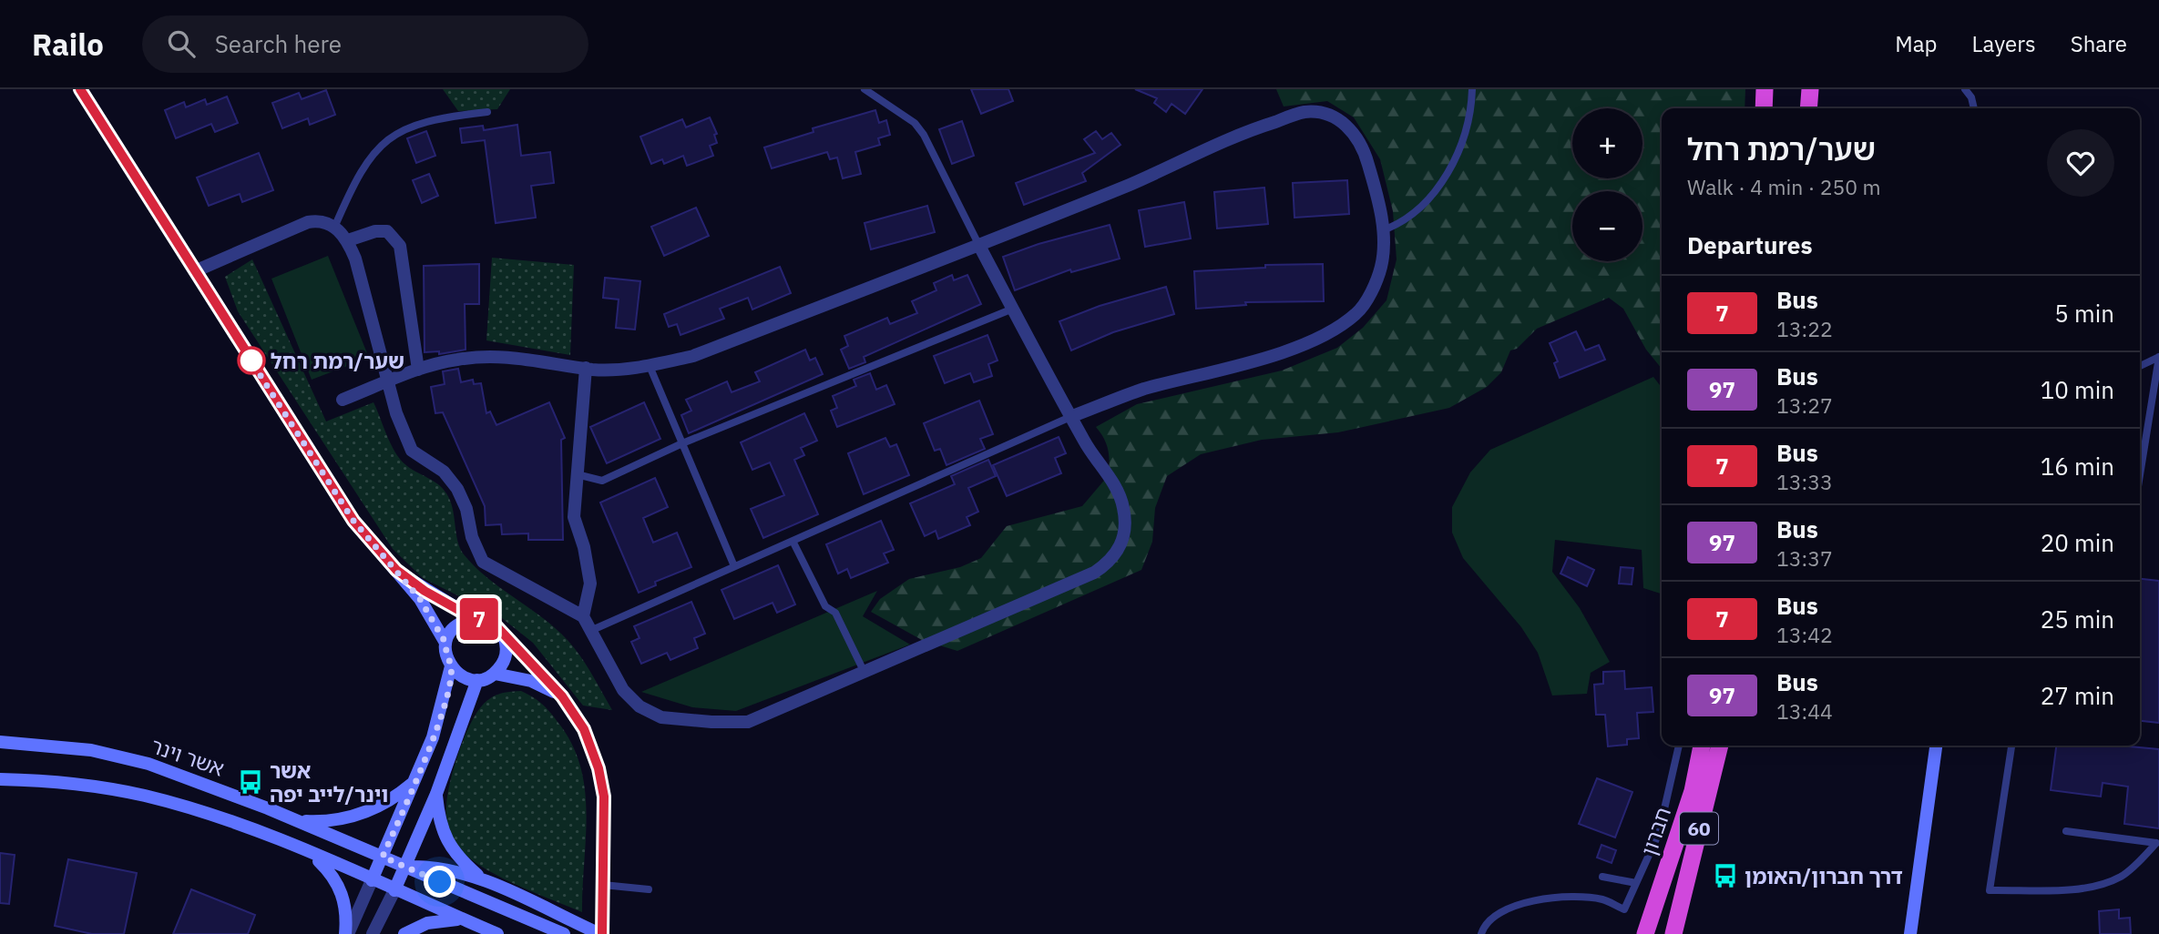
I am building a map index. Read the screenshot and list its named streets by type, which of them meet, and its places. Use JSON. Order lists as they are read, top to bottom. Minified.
{"streets":{"highway":["60","חברון"],"main road":["אשר וינר"]},"places":{"other":["שער/רמת רחל"],"bus stop":["אשר וינר/לייב יפה","דרך חברון/האומן"]},"lines":["bus line 7"],"page":{"header":"Railo","search":"Search here","nav":["Map","Layers","Share"],"on_map":"7","map_buttons":["+","−"],"heading":[["שער/רמת רחל","Walk · 4 min · 250 m"],"Departures"],"list":[{"mark":"7","name":"Bus","note":"13:22","value":"5 min"},{"mark":"97","name":"Bus","note":"13:27","value":"10 min"},{"mark":"7","name":"Bus","note":"13:33","value":"16 min"},{"mark":"97","name":"Bus","note":"13:37","value":"20 min"},{"mark":"7","name":"Bus","note":"13:42","value":"25 min"},{"mark":"97","name":"Bus","note":"13:44","value":"27 min"}]}}
